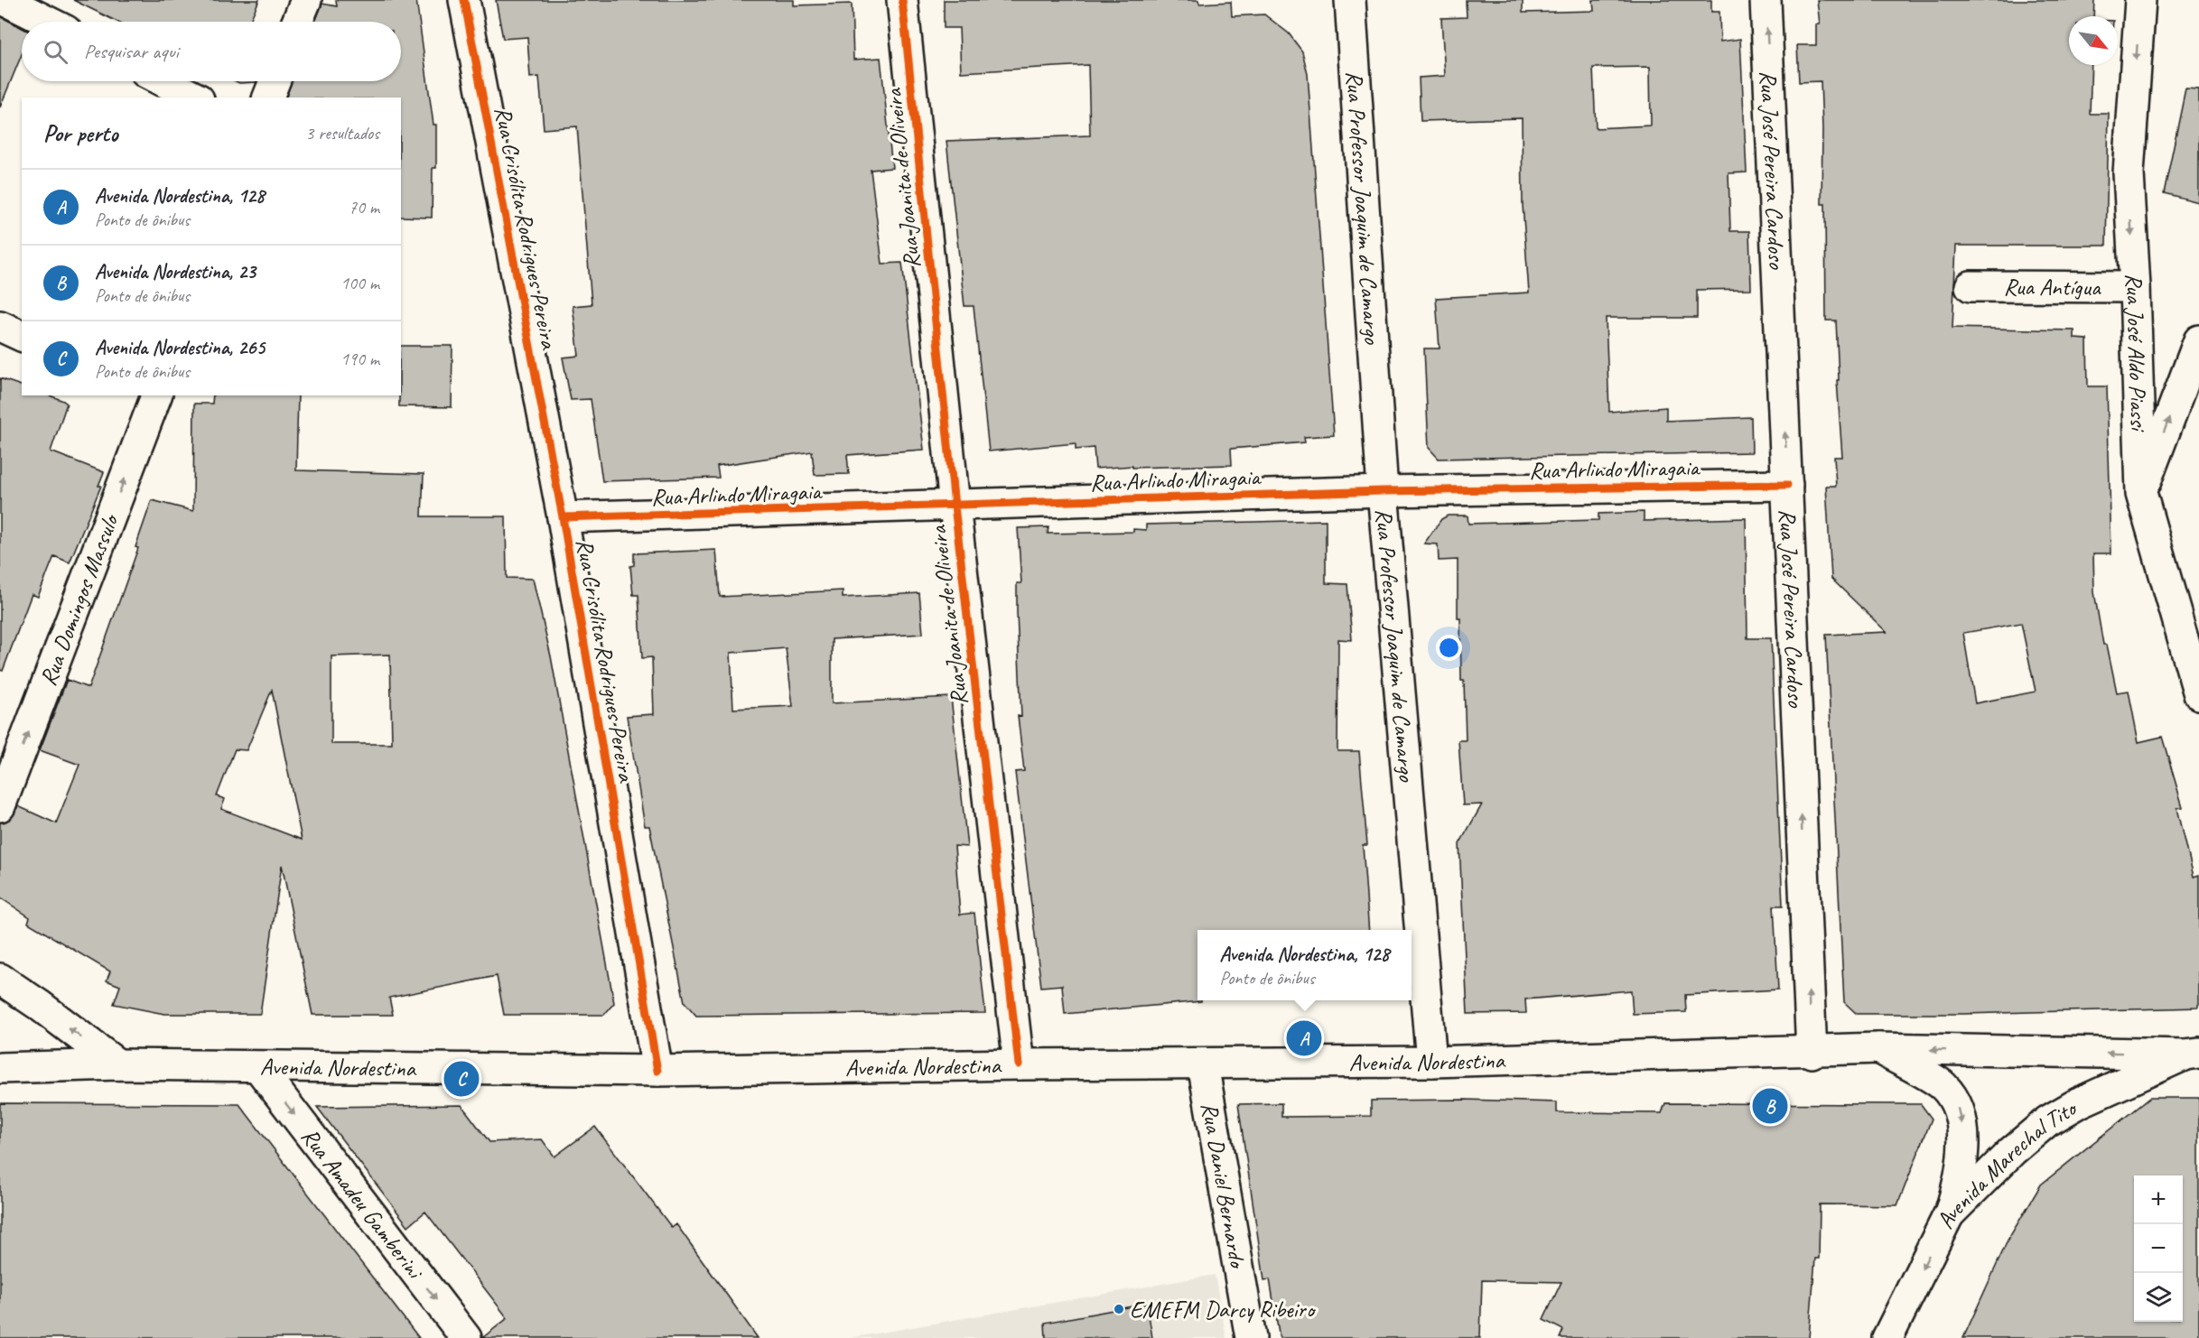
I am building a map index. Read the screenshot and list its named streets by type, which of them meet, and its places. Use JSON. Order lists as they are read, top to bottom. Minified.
{"streets":{"street":["Rua José Pereira Cardoso","Rua Joanita de Oliveira","Rua Professor Joaquim de Camargo","Rua Crisólita Rodrigues Pereira","Rua Antígua","Rua José Aldo Piassi","Rua Arlindo Miragaia","Rua Domingos Massulo","Avenida Nordestina","Avenida Marechal Tito","Rua Daniel Bernardo","Rua Amadeu Gamberini"]},"crossings":[["Rua José Pereira Cardoso","Rua Arlindo Miragaia"],["Rua José Pereira Cardoso","Avenida Nordestina"],["Rua Joanita de Oliveira","Rua Arlindo Miragaia"],["Rua Joanita de Oliveira","Avenida Nordestina"],["Rua Professor Joaquim de Camargo","Rua Arlindo Miragaia"],["Rua Professor Joaquim de Camargo","Avenida Nordestina"],["Rua Crisólita Rodrigues Pereira","Rua Arlindo Miragaia"],["Rua Crisólita Rodrigues Pereira","Avenida Nordestina"],["Rua Antígua","Rua José Aldo Piassi"],["Avenida Nordestina","Avenida Marechal Tito"],["Avenida Nordestina","Rua Daniel Bernardo"],["Avenida Nordestina","Rua Amadeu Gamberini"]],"one_way":["Rua José Pereira Cardoso","Rua José Aldo Piassi","Rua Domingos Massulo","Rua Amadeu Gamberini"],"places":["EMEFM Darcy Ribeiro"],"north":"bottom right","page":{"search":"Pesquisar aqui","heading":["Por perto","3 resultados"],"list":[{"mark":"A","name":"Avenida Nordestina, 128","note":"Ponto de ônibus","value":"70 m"},{"mark":"B","name":"Avenida Nordestina, 23","note":"Ponto de ônibus","value":"100 m"},{"mark":"C","name":"Avenida Nordestina, 265","note":"Ponto de ônibus","value":"190 m"}],"popup":["Avenida Nordestina, 128","Ponto de ônibus"],"pins":["A","C","B"],"map_buttons":["+","−"]}}
